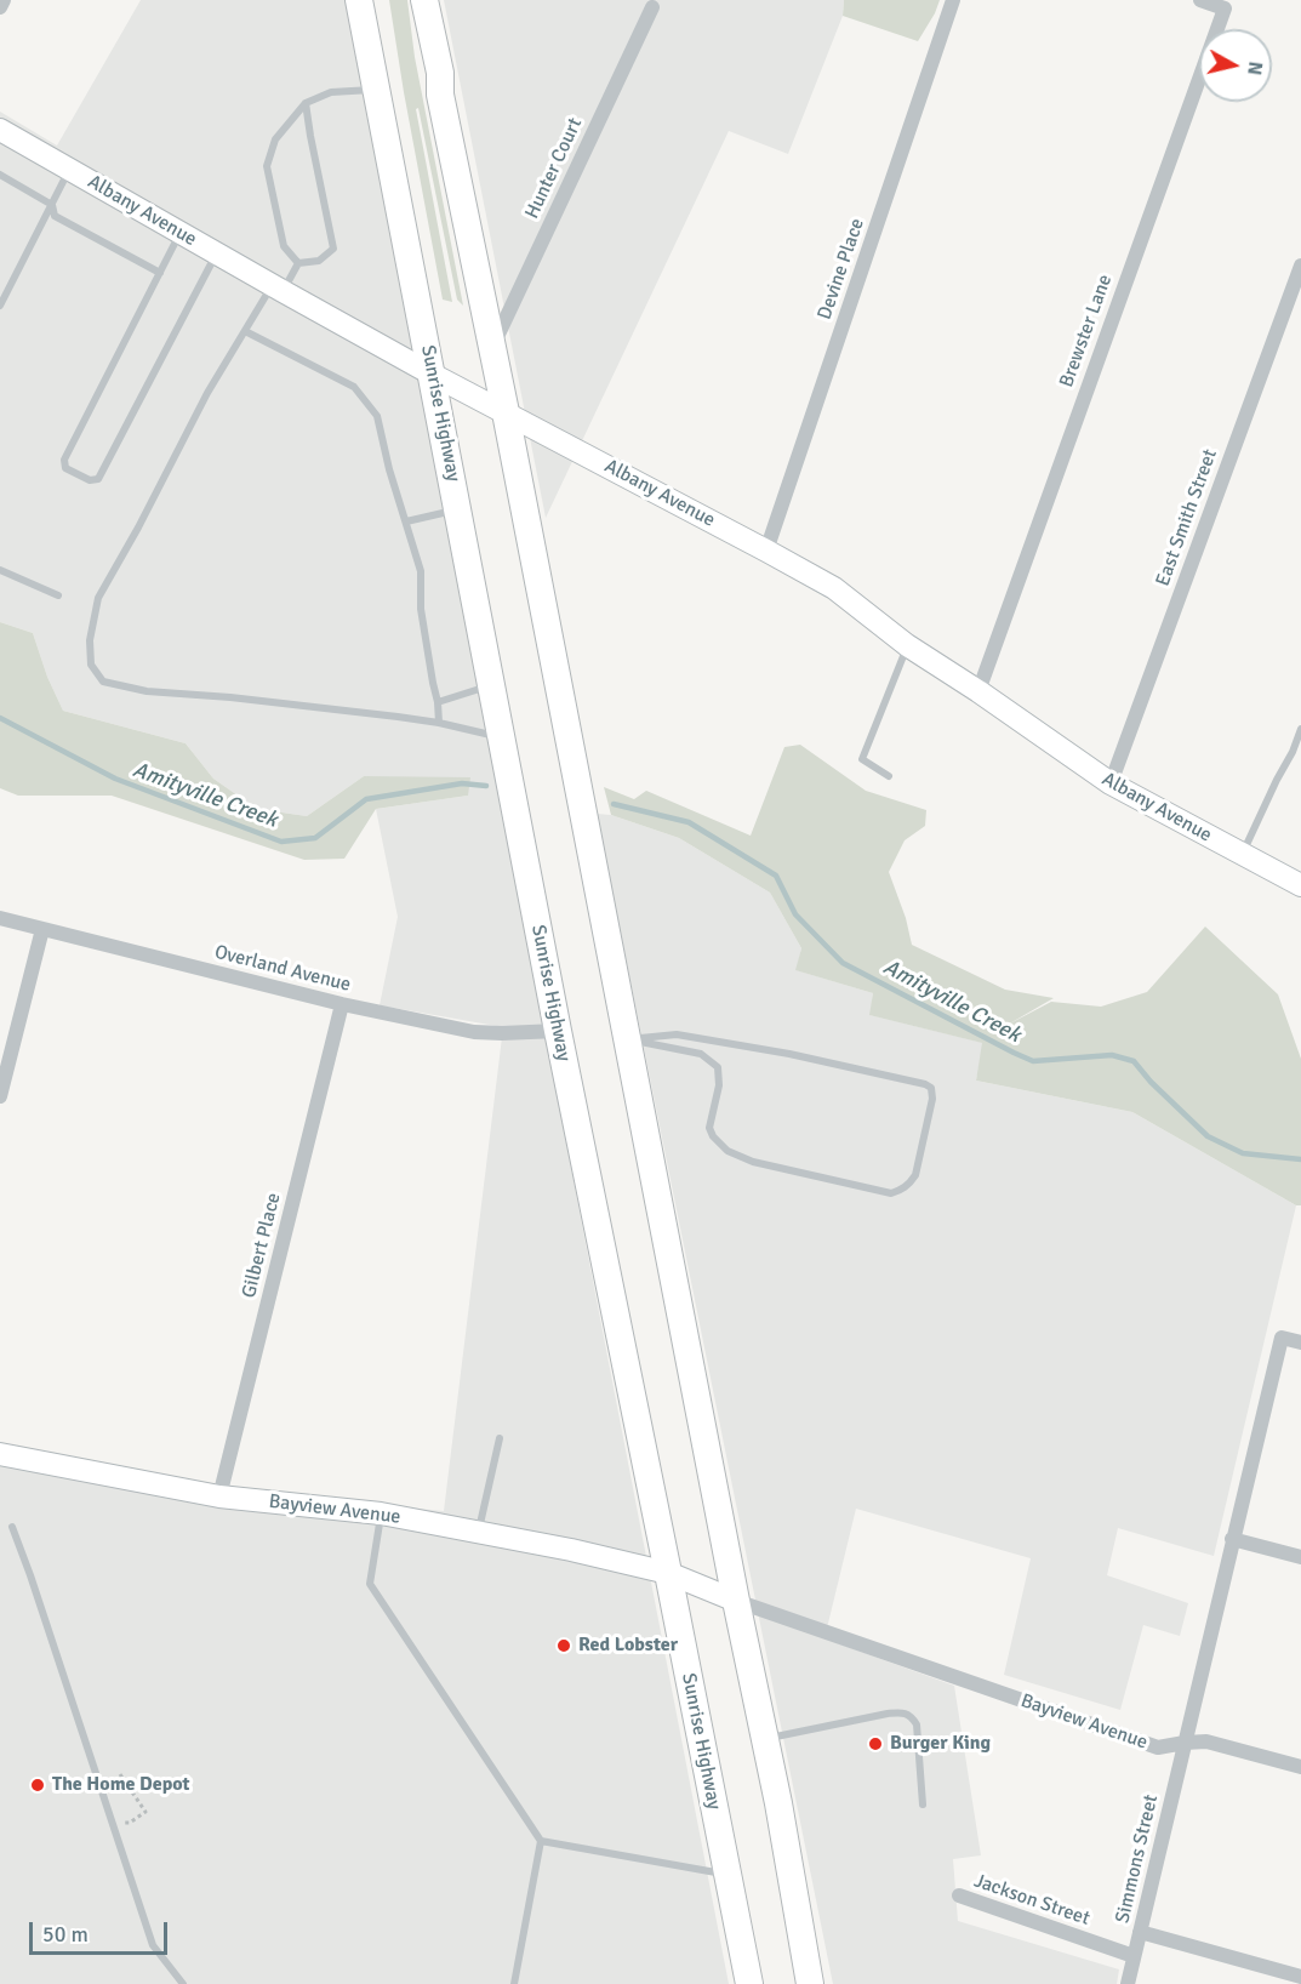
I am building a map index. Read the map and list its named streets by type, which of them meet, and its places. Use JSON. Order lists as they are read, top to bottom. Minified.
{"streets":{"highway":["Sunrise Highway"],"street":["Hunter Court","Albany Avenue","Devine Place","Brewster Lane","East Smith Street","Overland Avenue","Gilbert Place","Bayview Avenue","Simmons Street","Jackson Street"]},"crossings":[["Albany Avenue","Devine Place"],["Albany Avenue","Brewster Lane"],["Albany Avenue","Sunrise Highway"],["Albany Avenue","East Smith Street"],["Sunrise Highway","Overland Avenue"],["Sunrise Highway","Bayview Avenue"],["Overland Avenue","Gilbert Place"],["Gilbert Place","Bayview Avenue"],["Bayview Avenue","Simmons Street"],["Simmons Street","Jackson Street"]],"water":["Amityville Creek"],"places":["Red Lobster","Burger King","The Home Depot"],"scale_bar":"50 m","north":"right"}
